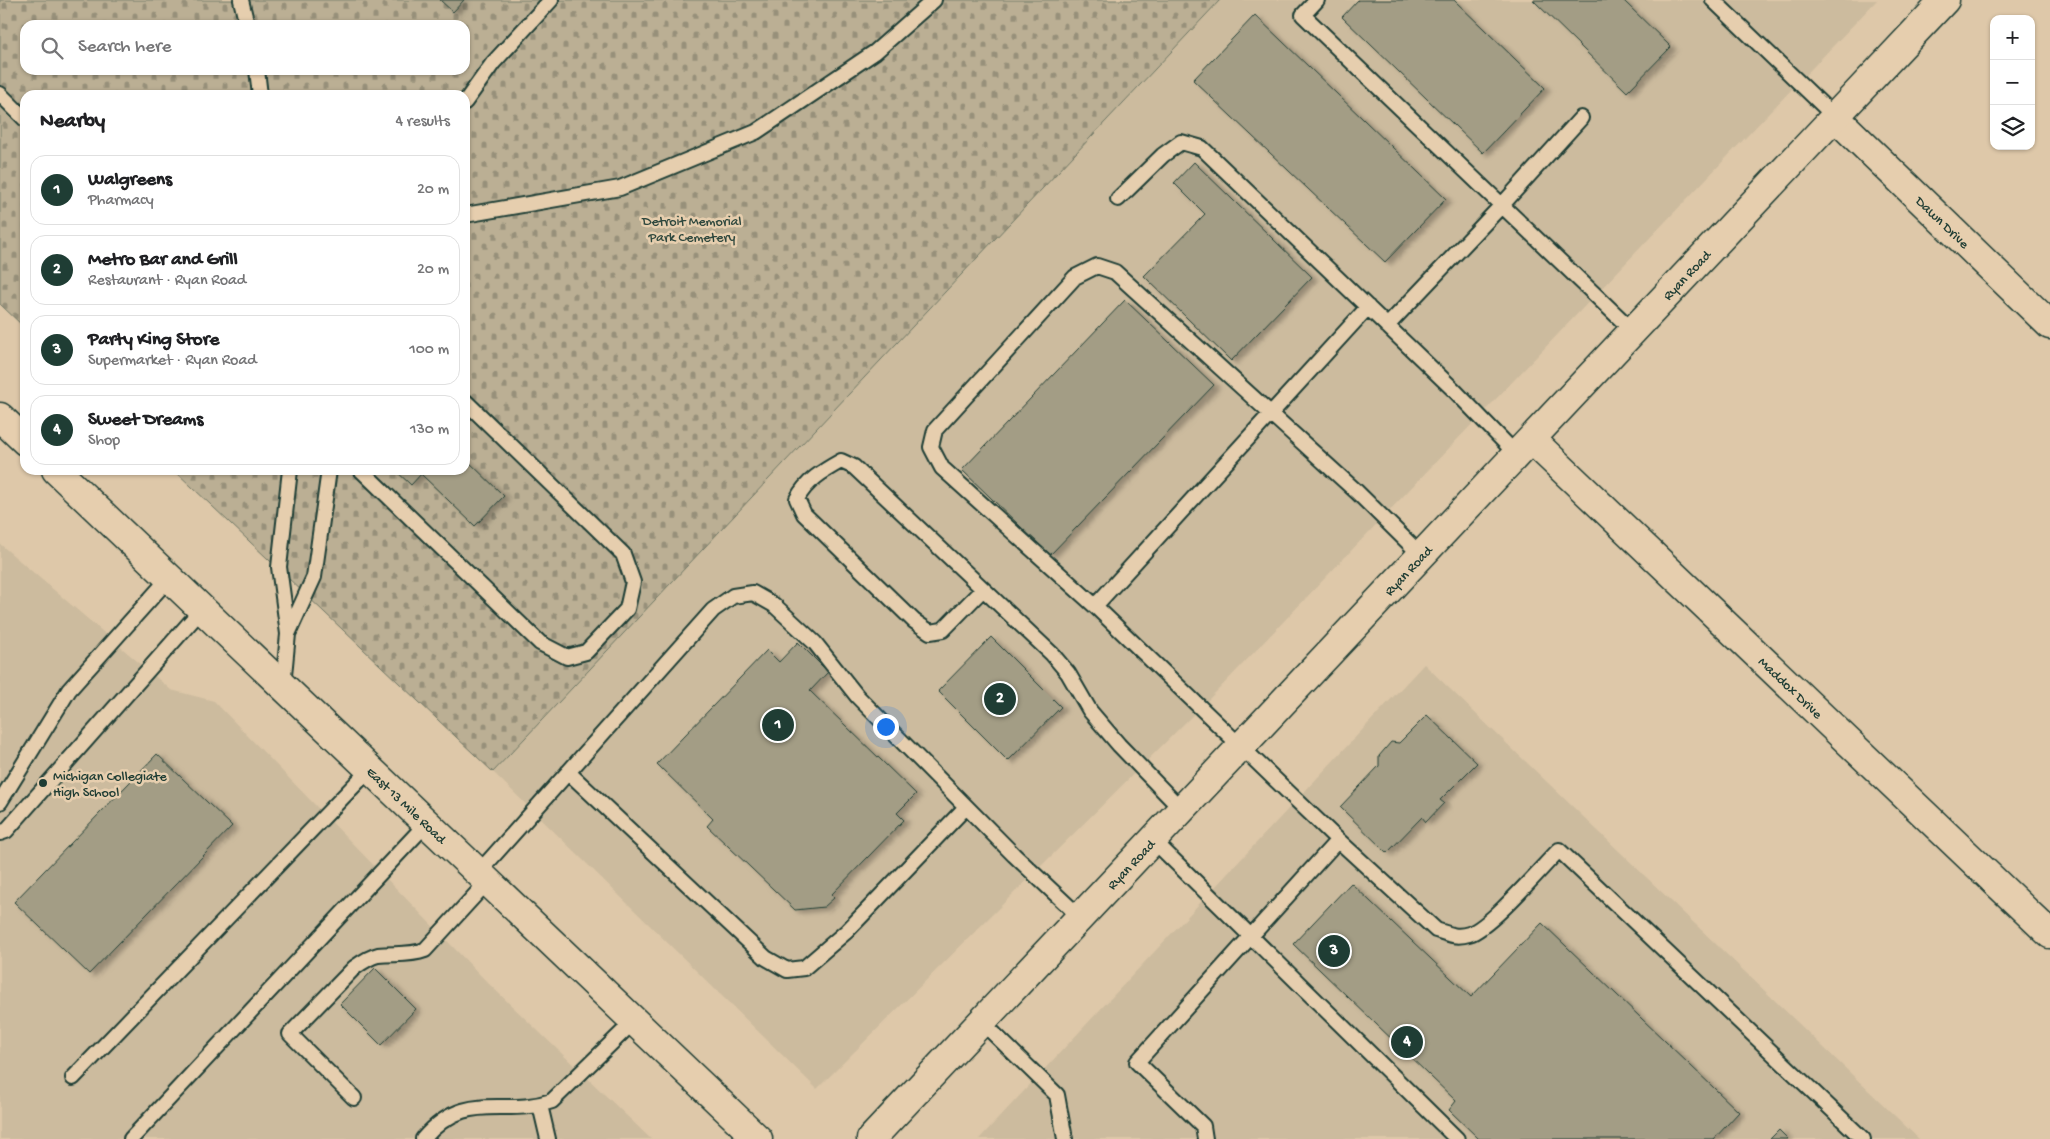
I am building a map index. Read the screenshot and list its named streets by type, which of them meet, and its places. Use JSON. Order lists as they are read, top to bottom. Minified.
{"streets":{"main road":["Dawn Drive","Ryan Road","Maddox Drive","East 13 Mile Road"]},"crossings":[["Dawn Drive","Ryan Road"],["Ryan Road","Maddox Drive"]],"parks":["Detroit Memorial Park Cemetery"],"places":["Michigan Collegiate High School"],"page":{"map_buttons":["+","−"],"search":"Search here","heading":["Nearby","4 results"],"list":[{"mark":"1","name":"Walgreens","note":"Pharmacy","value":"20 m"},{"mark":"2","name":"Metro Bar and Grill","note":"Restaurant · Ryan Road","value":"20 m"},{"mark":"3","name":"Party King Store","note":"Supermarket · Ryan Road","value":"100 m"},{"mark":"4","name":"Sweet Dreams","note":"Shop","value":"130 m"}],"pins":["2","1","3","4"]}}
